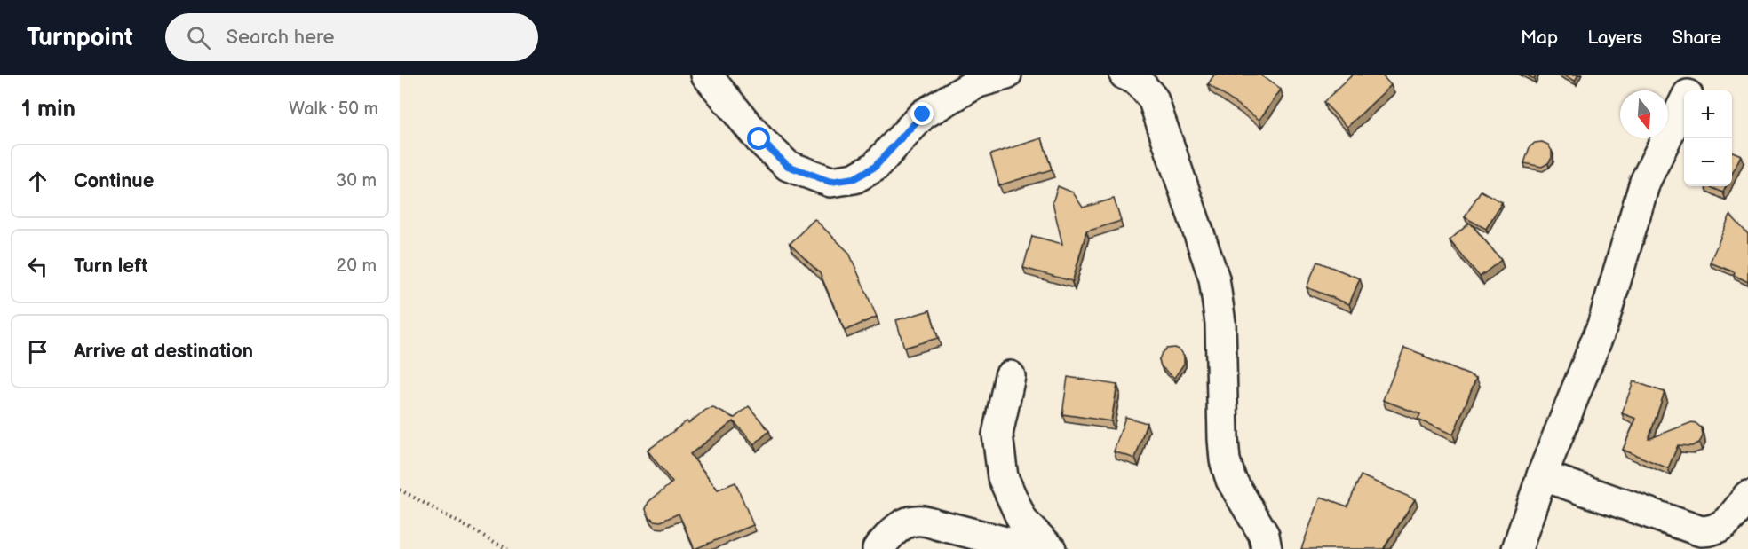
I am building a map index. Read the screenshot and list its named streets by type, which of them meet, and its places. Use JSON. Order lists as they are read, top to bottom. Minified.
{"north":"bottom","page":{"header":"Turnpoint","search":"Search here","nav":["Map","Layers","Share"],"heading":["1 min","Walk · 50 m"],"map_buttons":["+","−"],"list":[["Continue","30 m"],["Turn left","20 m"],"Arrive at destination"]}}
